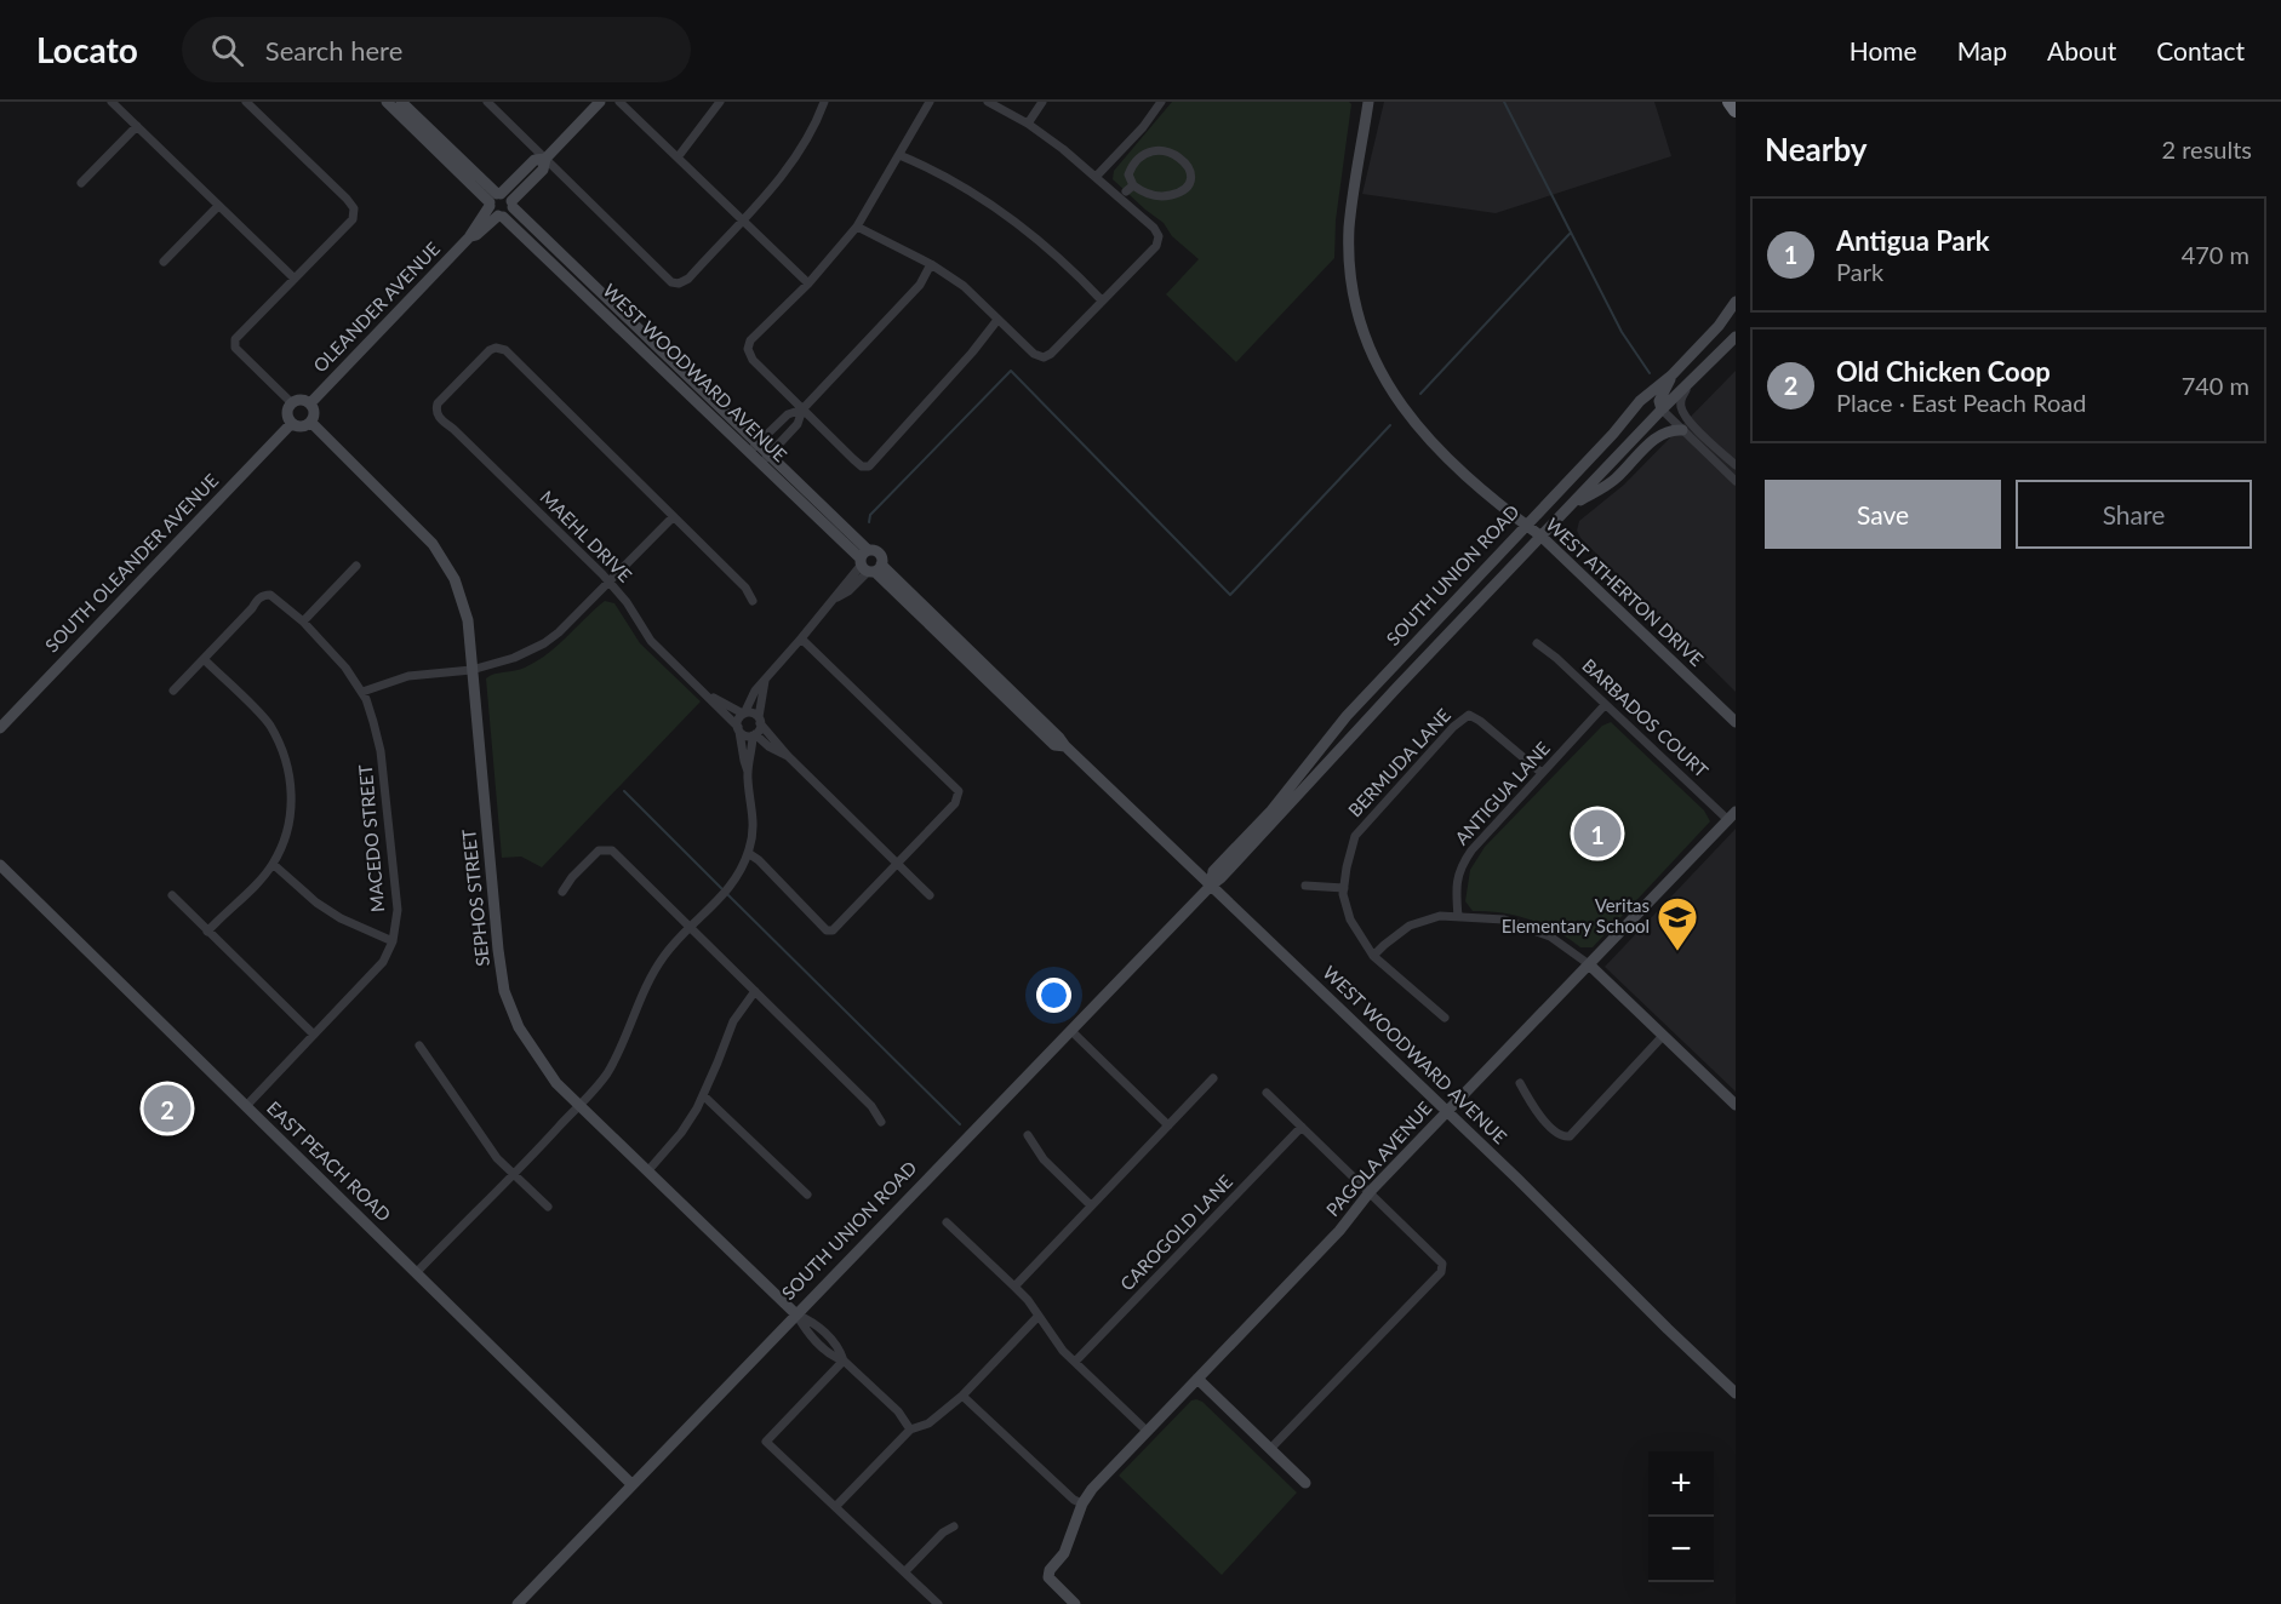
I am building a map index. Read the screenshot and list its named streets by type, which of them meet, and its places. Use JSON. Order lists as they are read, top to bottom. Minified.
{"streets":{"street":["OLEANDER AVENUE","WEST WOODWARD AVENUE","MAEHL DRIVE","SOUTH OLEANDER AVENUE","SOUTH UNION ROAD","WEST ATHERTON DRIVE","BARBADOS COURT","BERMUDA LANE","ANTIGUA LANE","MACEDO STREET","SEPHOS STREET","PAGOLA AVENUE","EAST PEACH ROAD","CAROGOLD LANE"]},"crossings":[["OLEANDER AVENUE","WEST WOODWARD AVENUE"],["OLEANDER AVENUE","SOUTH OLEANDER AVENUE"],["OLEANDER AVENUE","SEPHOS STREET"],["WEST WOODWARD AVENUE","SOUTH UNION ROAD"],["WEST WOODWARD AVENUE","PAGOLA AVENUE"],["SOUTH OLEANDER AVENUE","SEPHOS STREET"],["SOUTH UNION ROAD","WEST ATHERTON DRIVE"],["SOUTH UNION ROAD","SEPHOS STREET"],["SOUTH UNION ROAD","EAST PEACH ROAD"],["BARBADOS COURT","ANTIGUA LANE"],["BARBADOS COURT","PAGOLA AVENUE"],["BERMUDA LANE","ANTIGUA LANE"],["MACEDO STREET","EAST PEACH ROAD"]],"places":{"school or university":["Veritas Elementary School"]},"page":{"header":"Locato","search":"Search here","nav":["Home","Map","About","Contact"],"heading":["Nearby","2 results"],"list":[{"mark":"1","name":"Antigua Park","note":"Park","value":"470 m"},{"mark":"2","name":"Old Chicken Coop","note":"Place · East Peach Road","value":"740 m"}],"buttons":["Save","Share"],"pins":["1","2"],"map_buttons":["+","−"]}}
